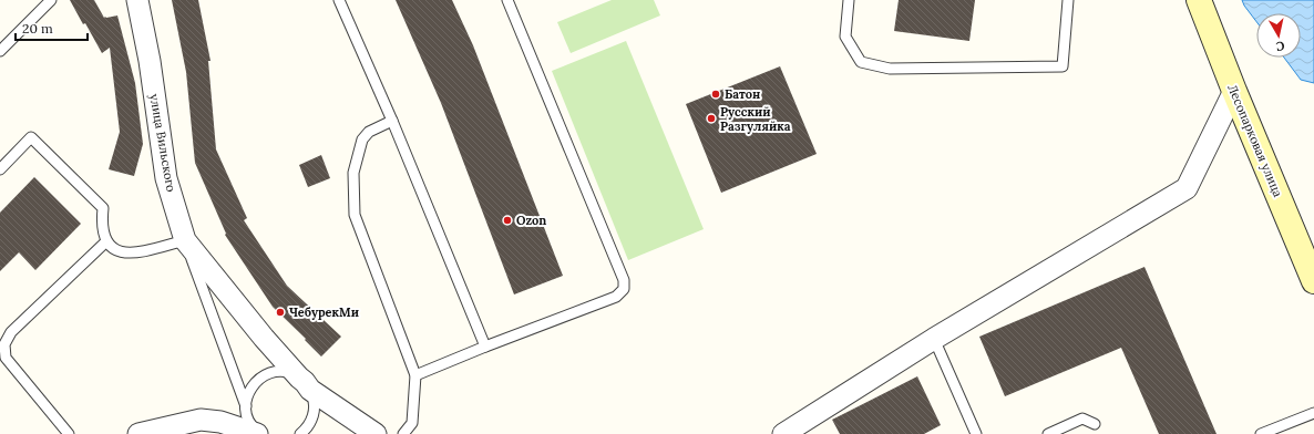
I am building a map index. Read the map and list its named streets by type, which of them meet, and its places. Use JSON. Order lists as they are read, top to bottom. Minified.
{"streets":{"main road":["Лесопарковая улица"],"street":["улица Вильского"]},"places":["Батон","Русский Разгуляйка","Ozon","ЧебурекМи"],"scale_bar":"20 m","north":"bottom"}
